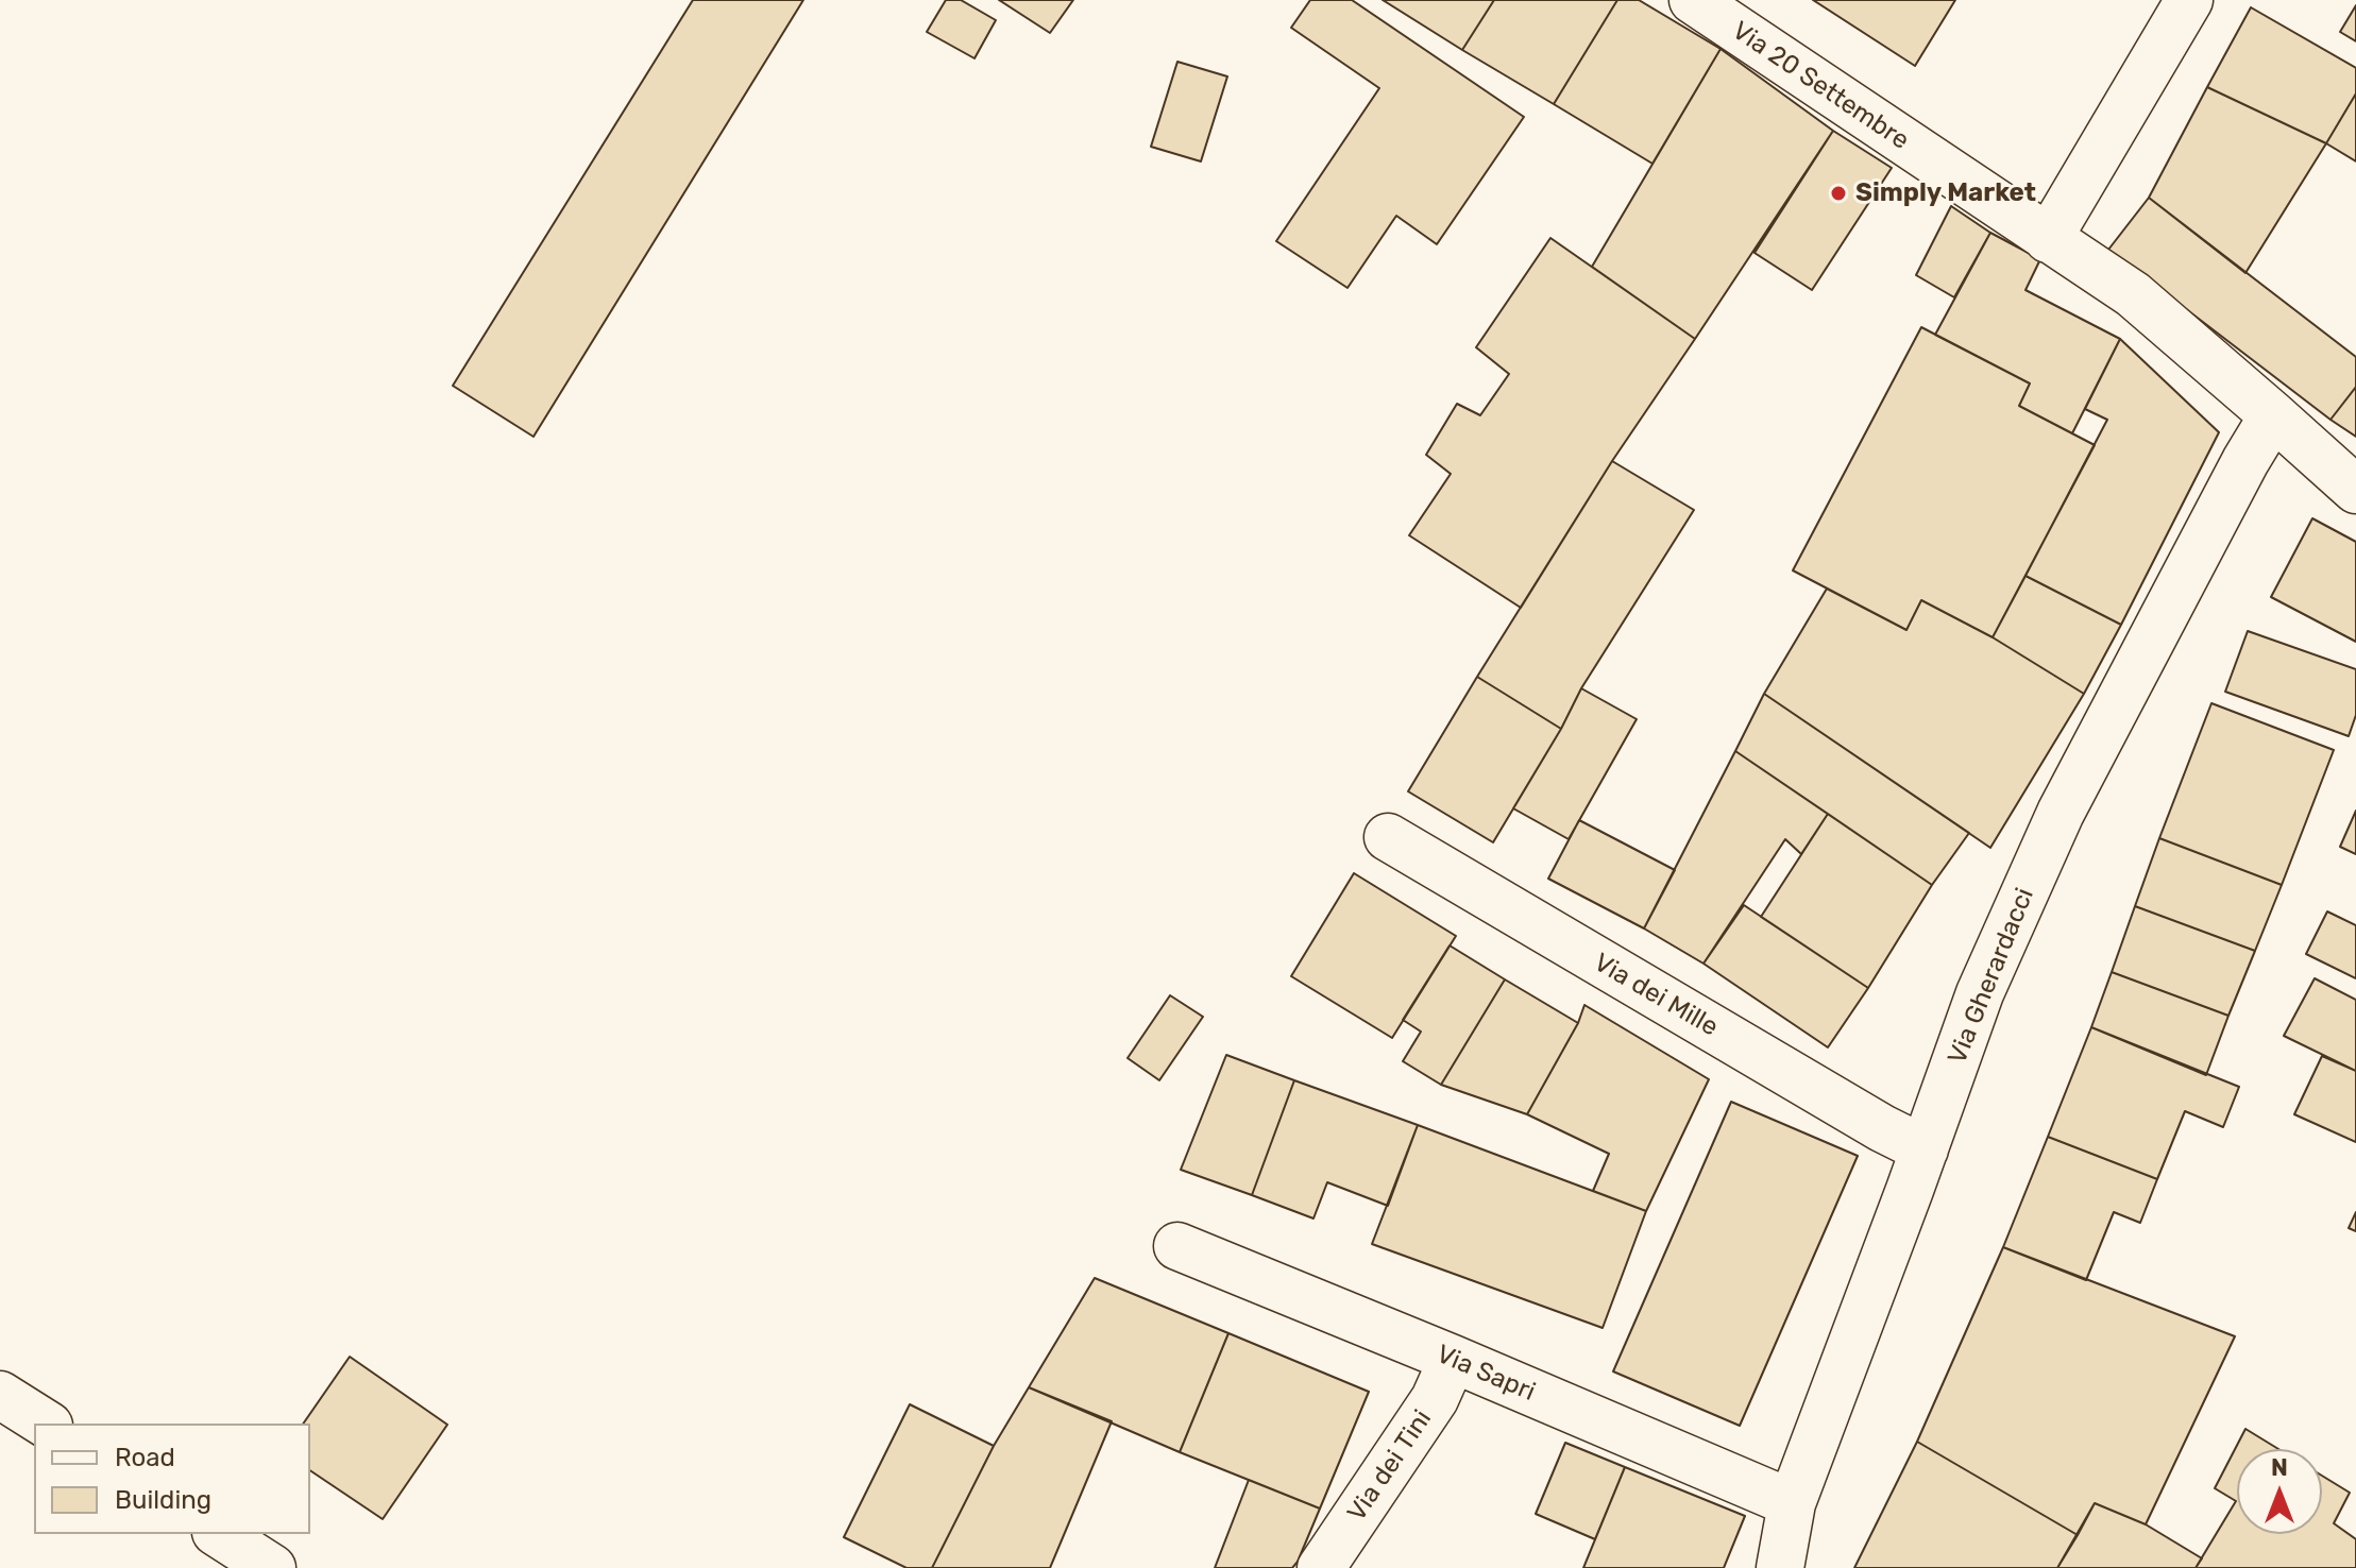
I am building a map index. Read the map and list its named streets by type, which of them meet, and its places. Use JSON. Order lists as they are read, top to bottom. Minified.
{"streets":{"street":["Via 20 Settembre","Via Gherardacci","Via dei Mille","Via Sapri","Via dei Tini"]},"crossings":[["Via 20 Settembre","Via Gherardacci"],["Via Gherardacci","Via dei Mille"],["Via Gherardacci","Via Sapri"],["Via Sapri","Via dei Tini"]],"places":["Simply Market"],"legend":["Road","Building"],"north":"top"}
